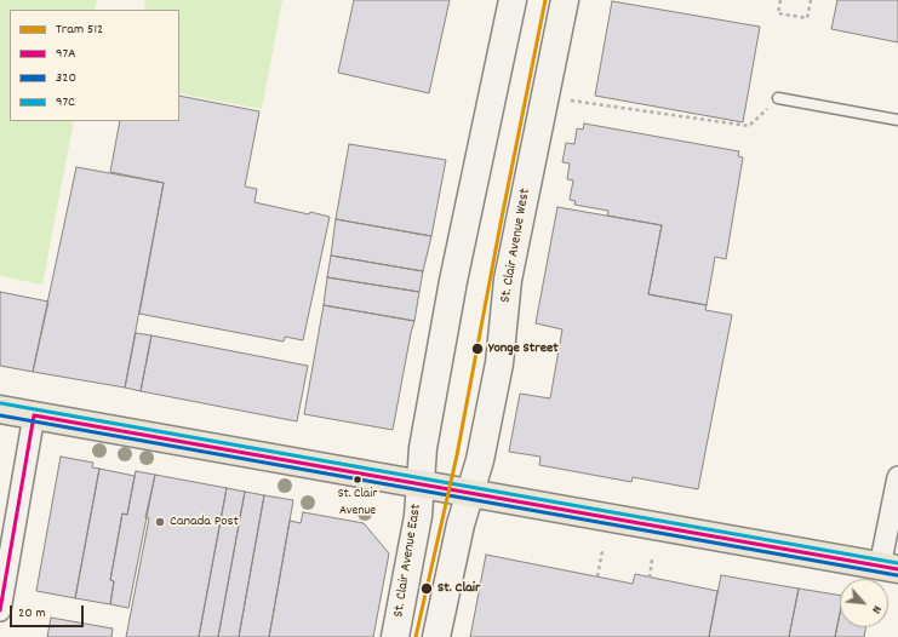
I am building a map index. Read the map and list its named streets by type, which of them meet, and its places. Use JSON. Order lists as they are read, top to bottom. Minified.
{"streets":{"main road":["St. Clair Avenue West","St. Clair Avenue East"]},"places":["Yonge Street","St. Clair Avenue","Canada Post","St. Clair"],"lines":["tram line 512","transit line 97C","transit line 97A","transit line 320"],"legend":["Tram 512","97A","320","97C"],"scale_bar":"20 m","north":"bottom right"}
